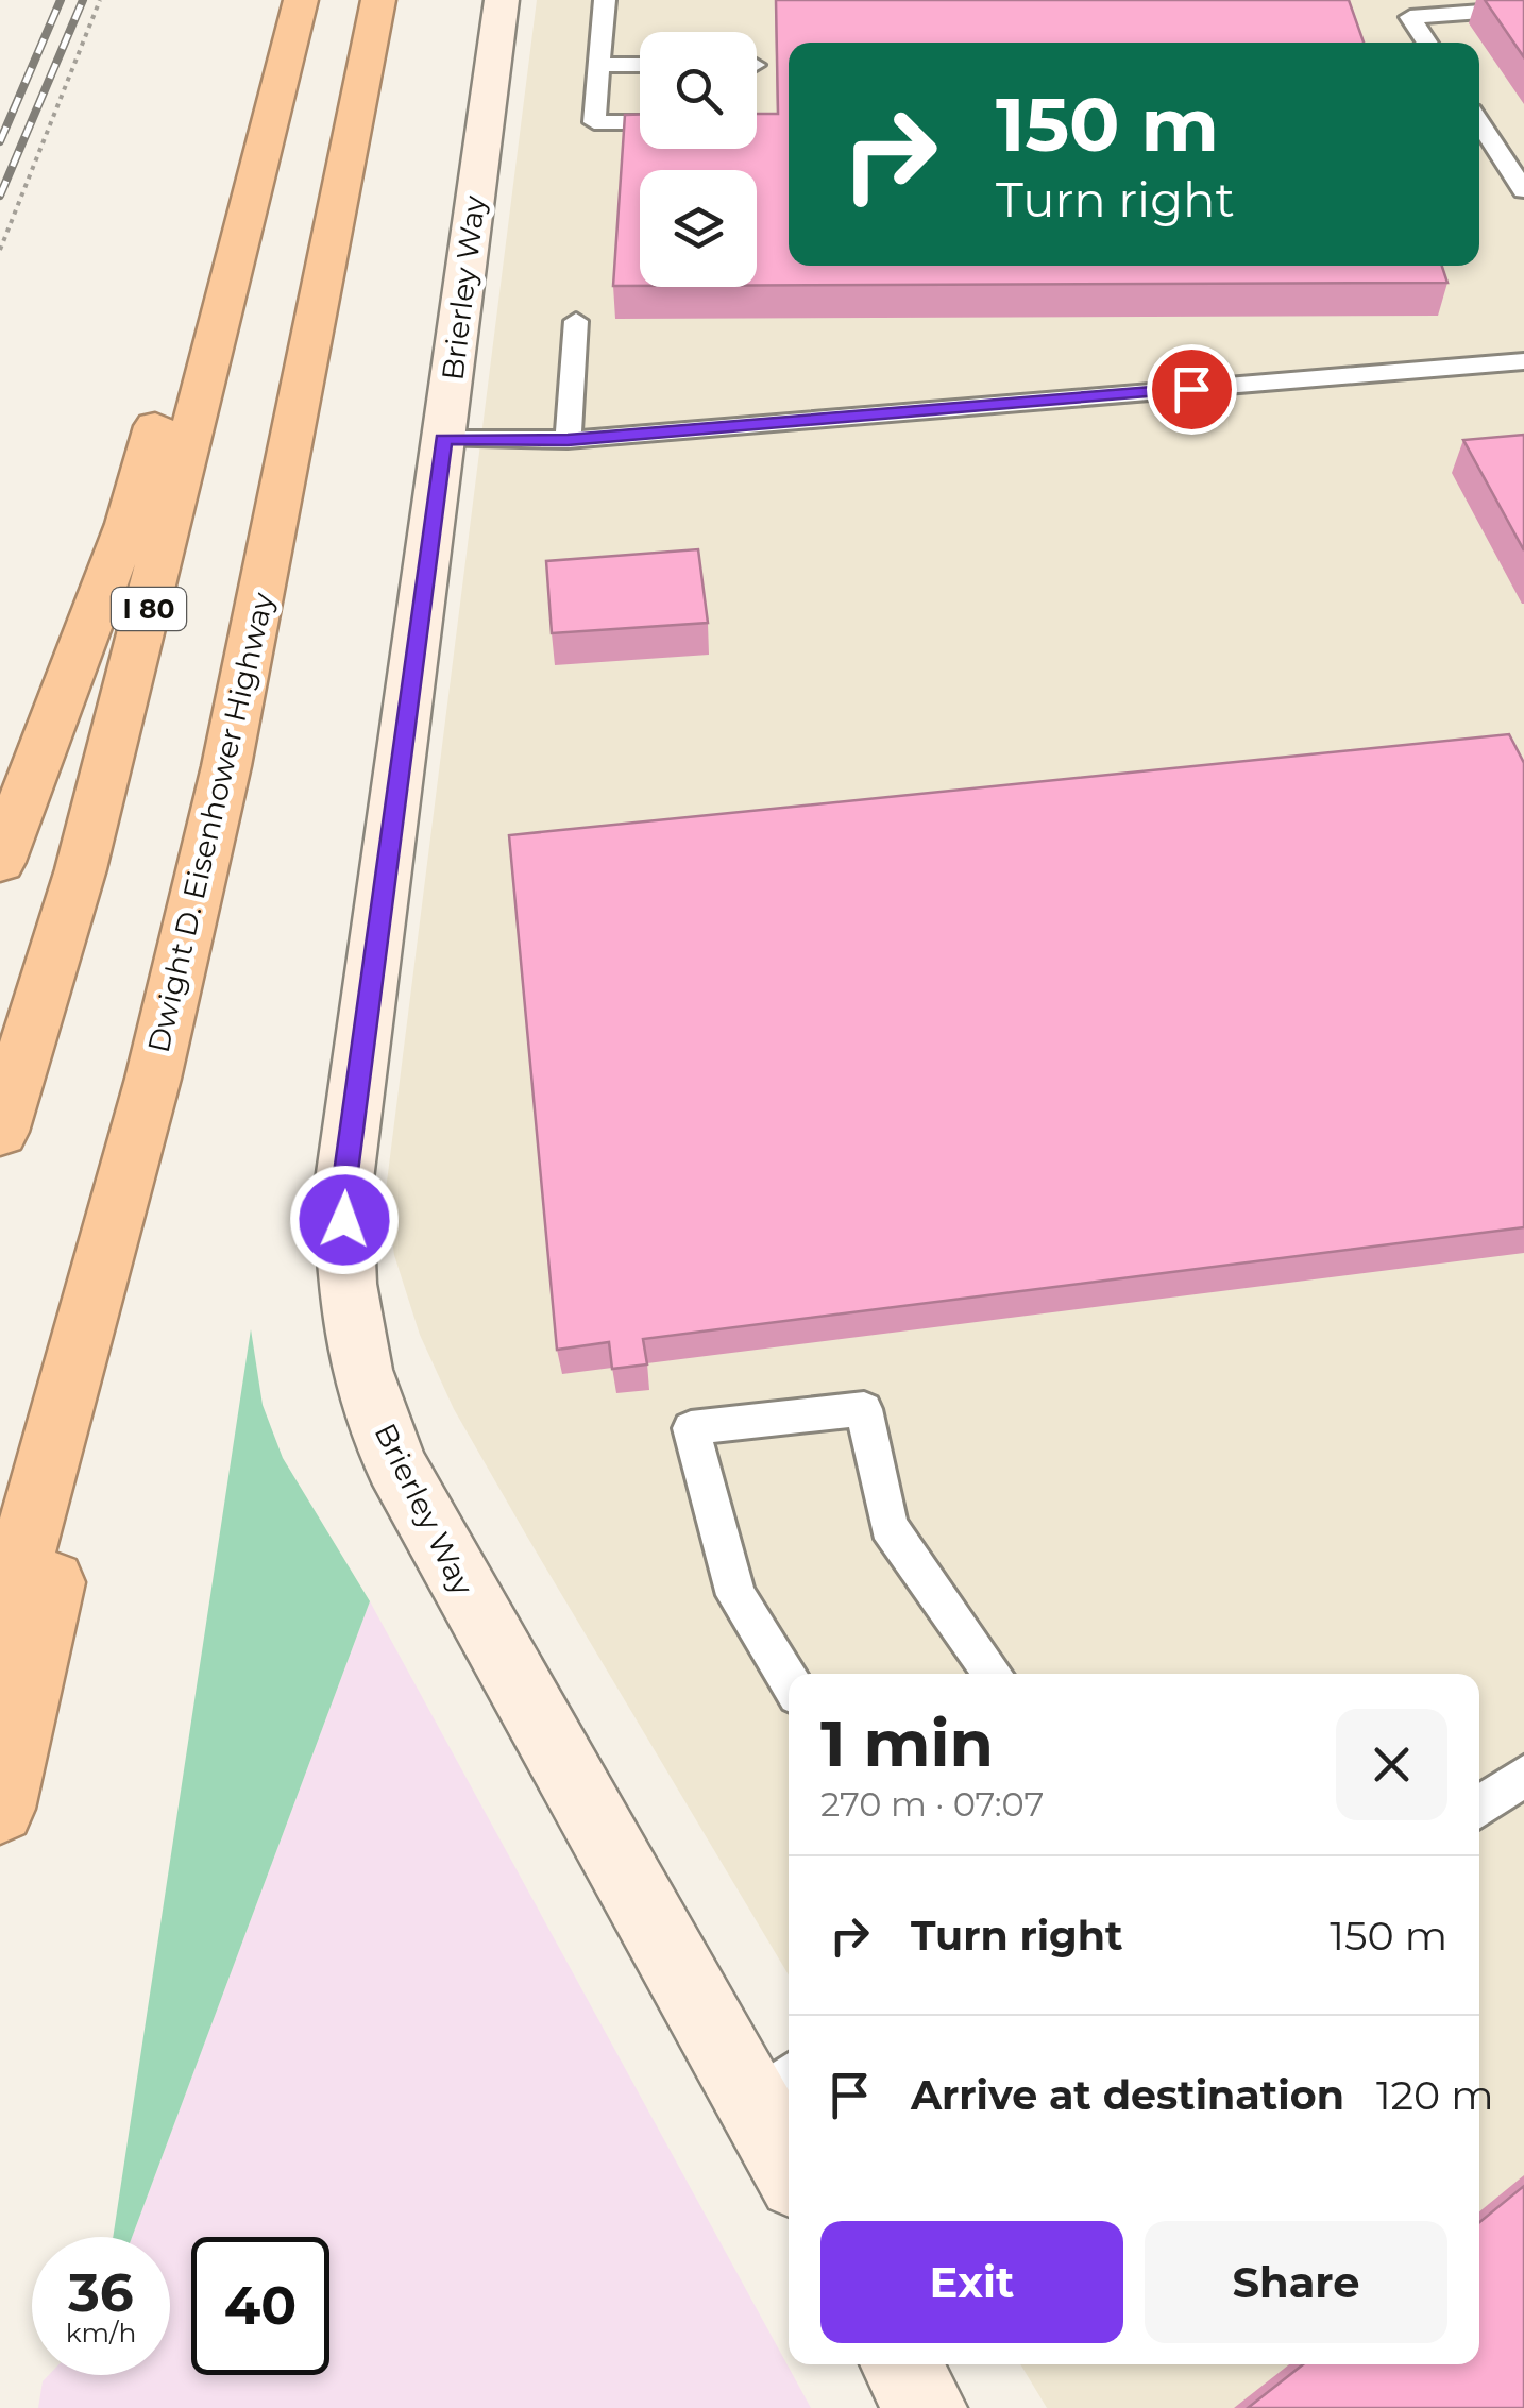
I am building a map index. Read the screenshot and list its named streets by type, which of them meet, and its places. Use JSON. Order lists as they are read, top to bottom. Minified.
{"streets":{"highway":["I 80","Dwight D. Eisenhower Highway"],"street":["Brierley Way"]},"page":{"turn":["150 m","Turn right"],"heading":["1 min","270 m · 07:07"],"list":[{"name":"Turn right","value":"150 m"},{"name":"Arrive at destination","value":"120 m"}],"buttons":["Exit","Share"],"speed":"36 km/h","limit":"40"}}
